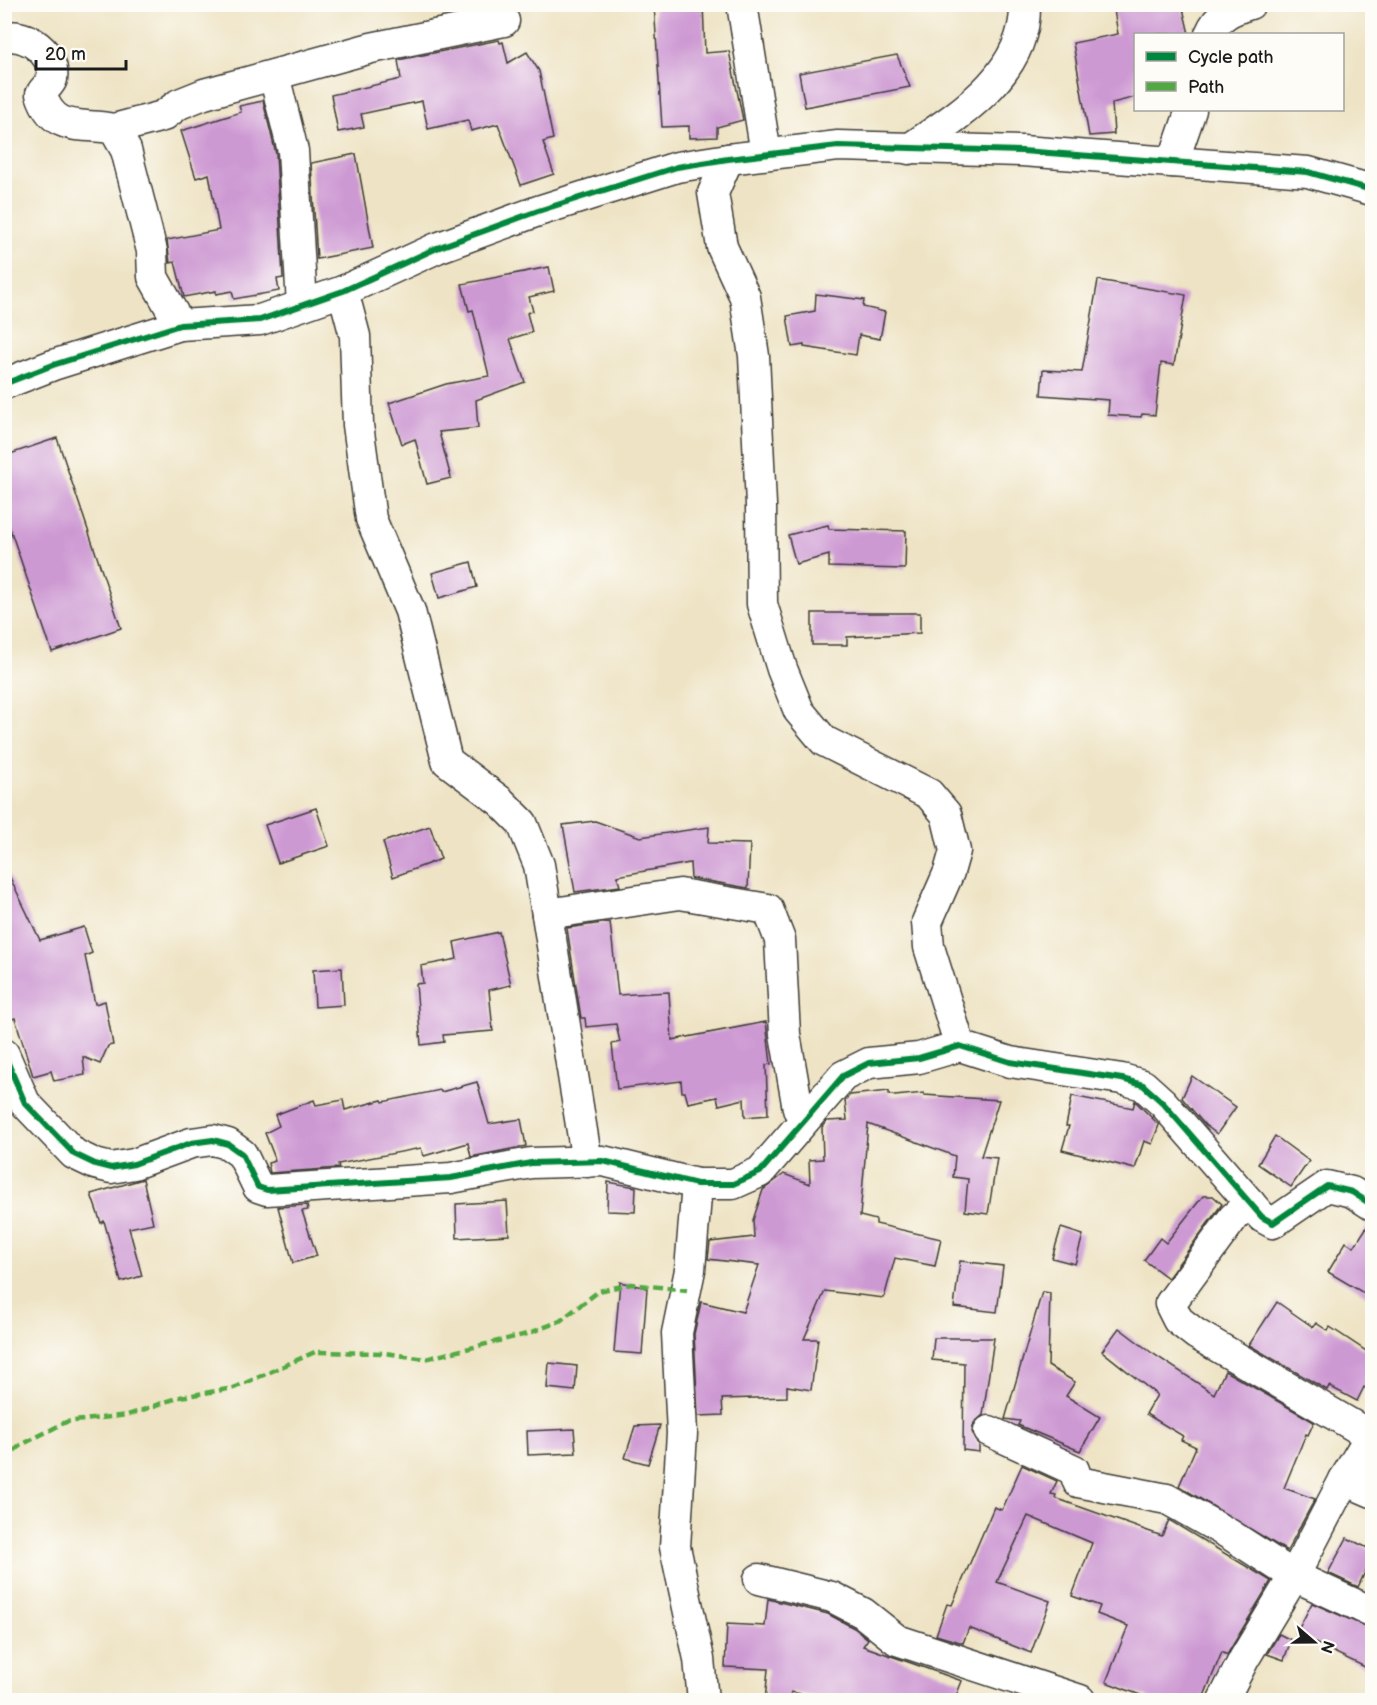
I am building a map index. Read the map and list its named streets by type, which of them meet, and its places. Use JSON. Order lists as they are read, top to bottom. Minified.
{"legend":["Cycle path","Path"],"scale_bar":"20 m","north":"right"}
